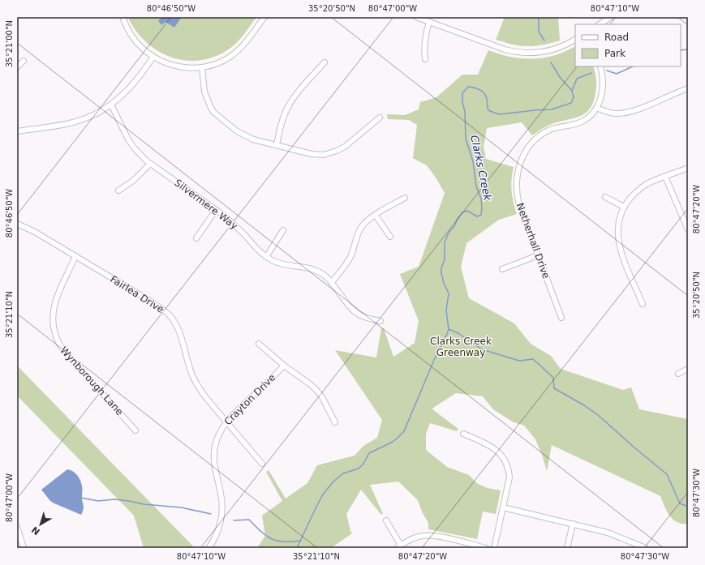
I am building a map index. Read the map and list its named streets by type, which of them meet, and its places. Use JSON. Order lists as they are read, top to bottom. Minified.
{"streets":{"street":["Silvermere Way","Netherhall Drive","Fairlea Drive","Wynborough Lane","Crayton Drive"]},"crossings":[["Fairlea Drive","Wynborough Lane"],["Fairlea Drive","Crayton Drive"]],"water":["Clarks Creek"],"parks":["Clarks Creek Greenway"],"legend":["Road","Park"],"north":"bottom left","coordinates":["80°46'50\"W","35°20'50\"N","80°47'00\"W","80°47'10\"W","35°21'00\"N","80°47'20\"W","35°21'10\"N","80°47'30\"W"]}
